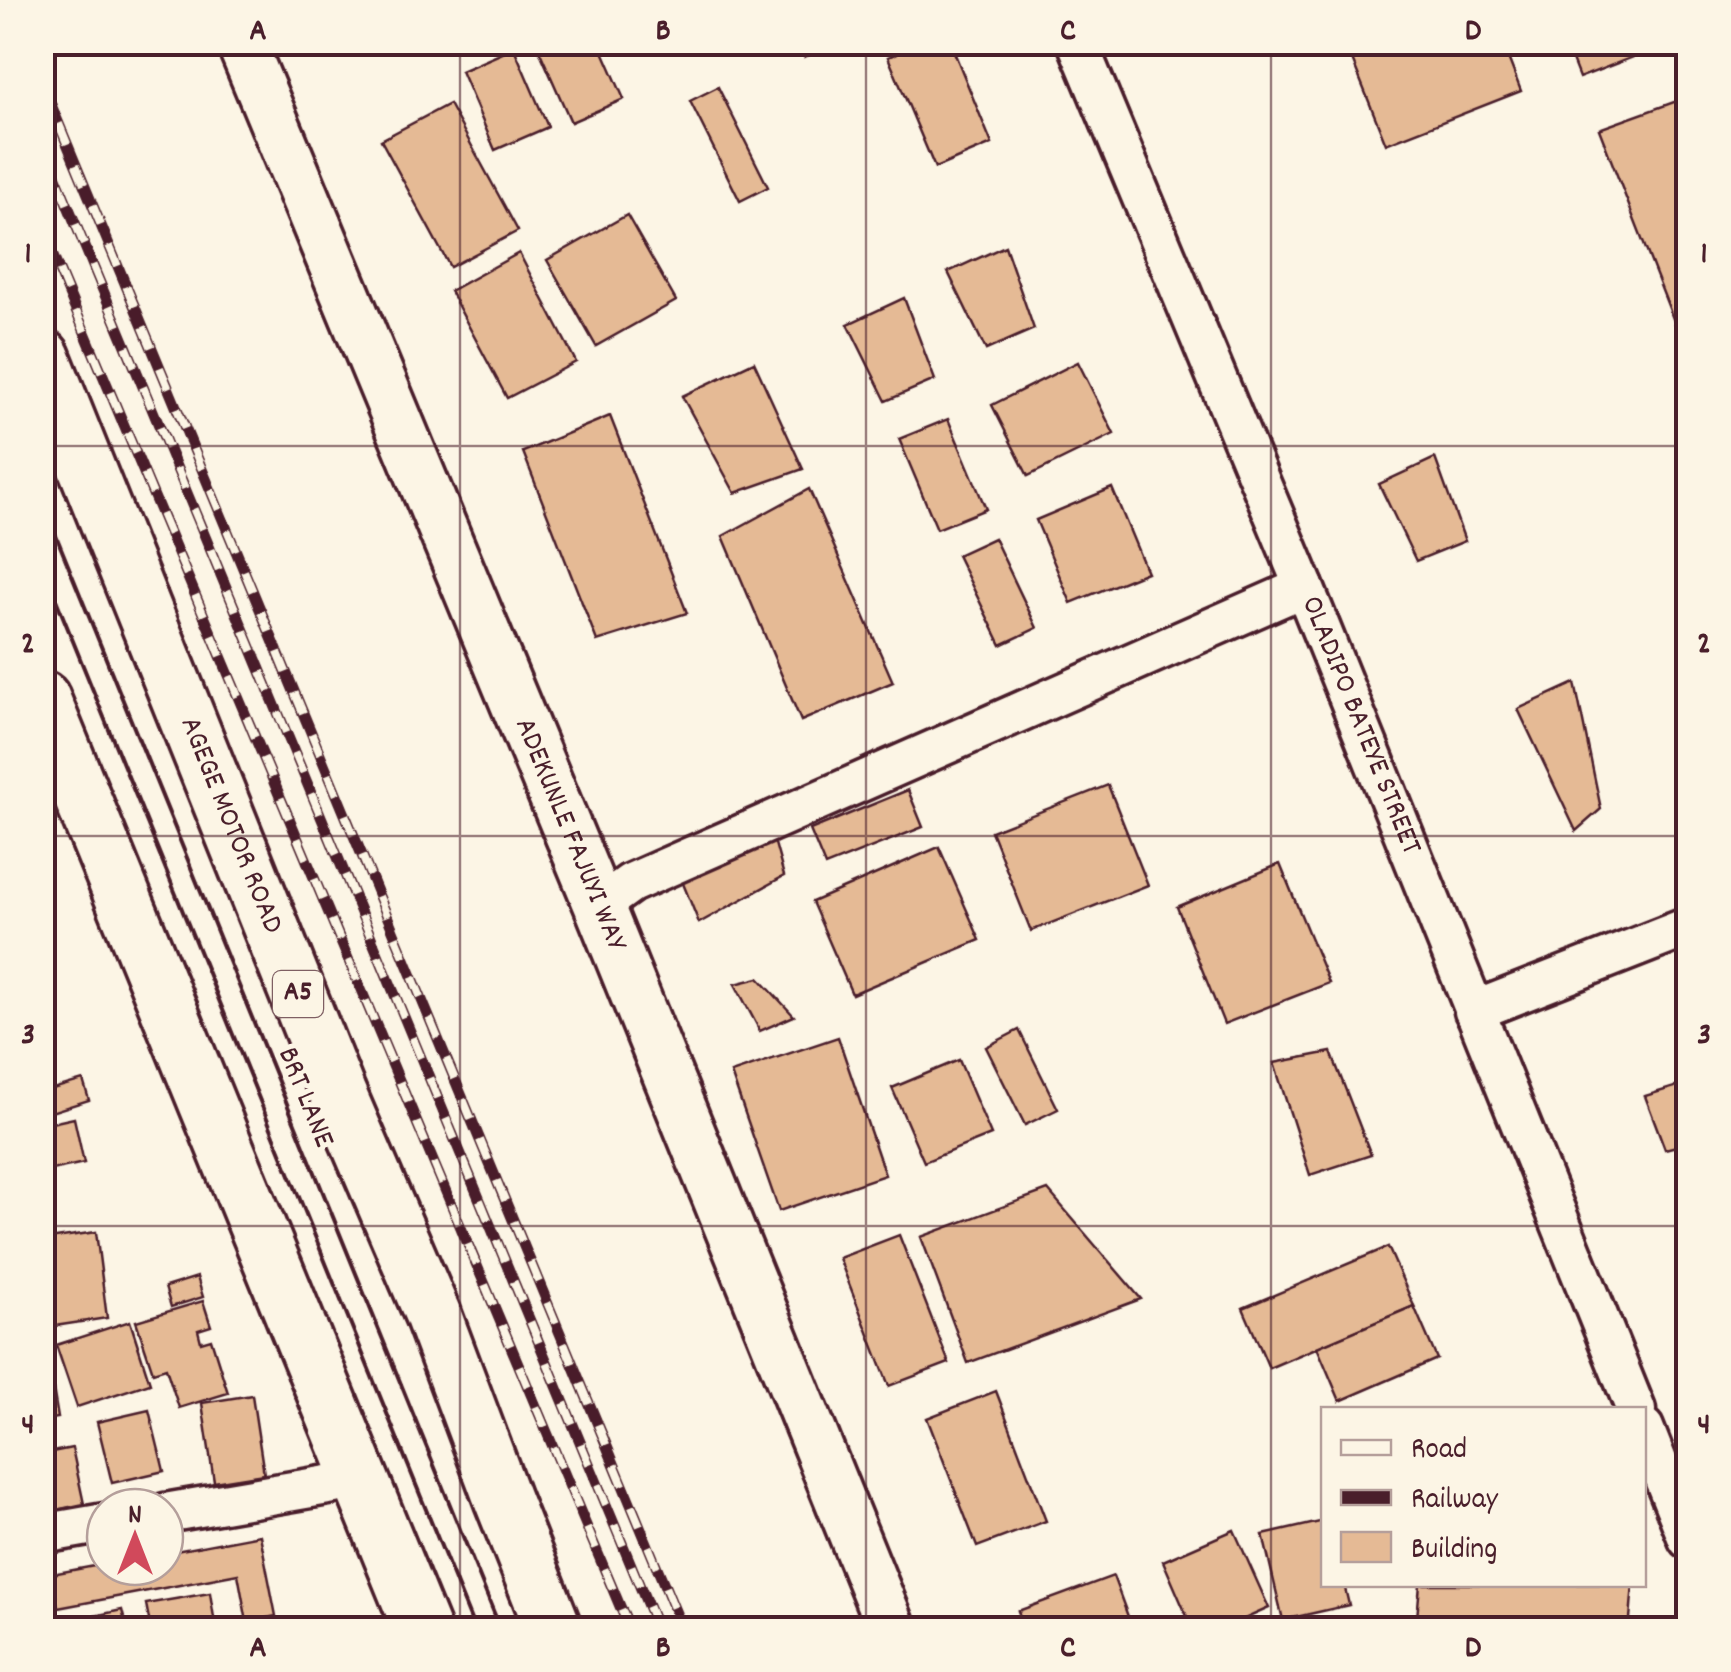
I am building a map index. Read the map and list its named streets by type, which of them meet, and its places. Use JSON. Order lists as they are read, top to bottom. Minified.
{"streets":{"highway":["AGEGE MOTOR ROAD","A5"],"street":["OLADIPO BATEYE STREET","ADEKUNLE FAJUYI WAY"],"lane":["BRT LANE"]},"legend":["Road","Railway","Building"],"north":"top","grid":{"columns":["A","B","C","D"],"rows":["1","2","3","4"]}}
